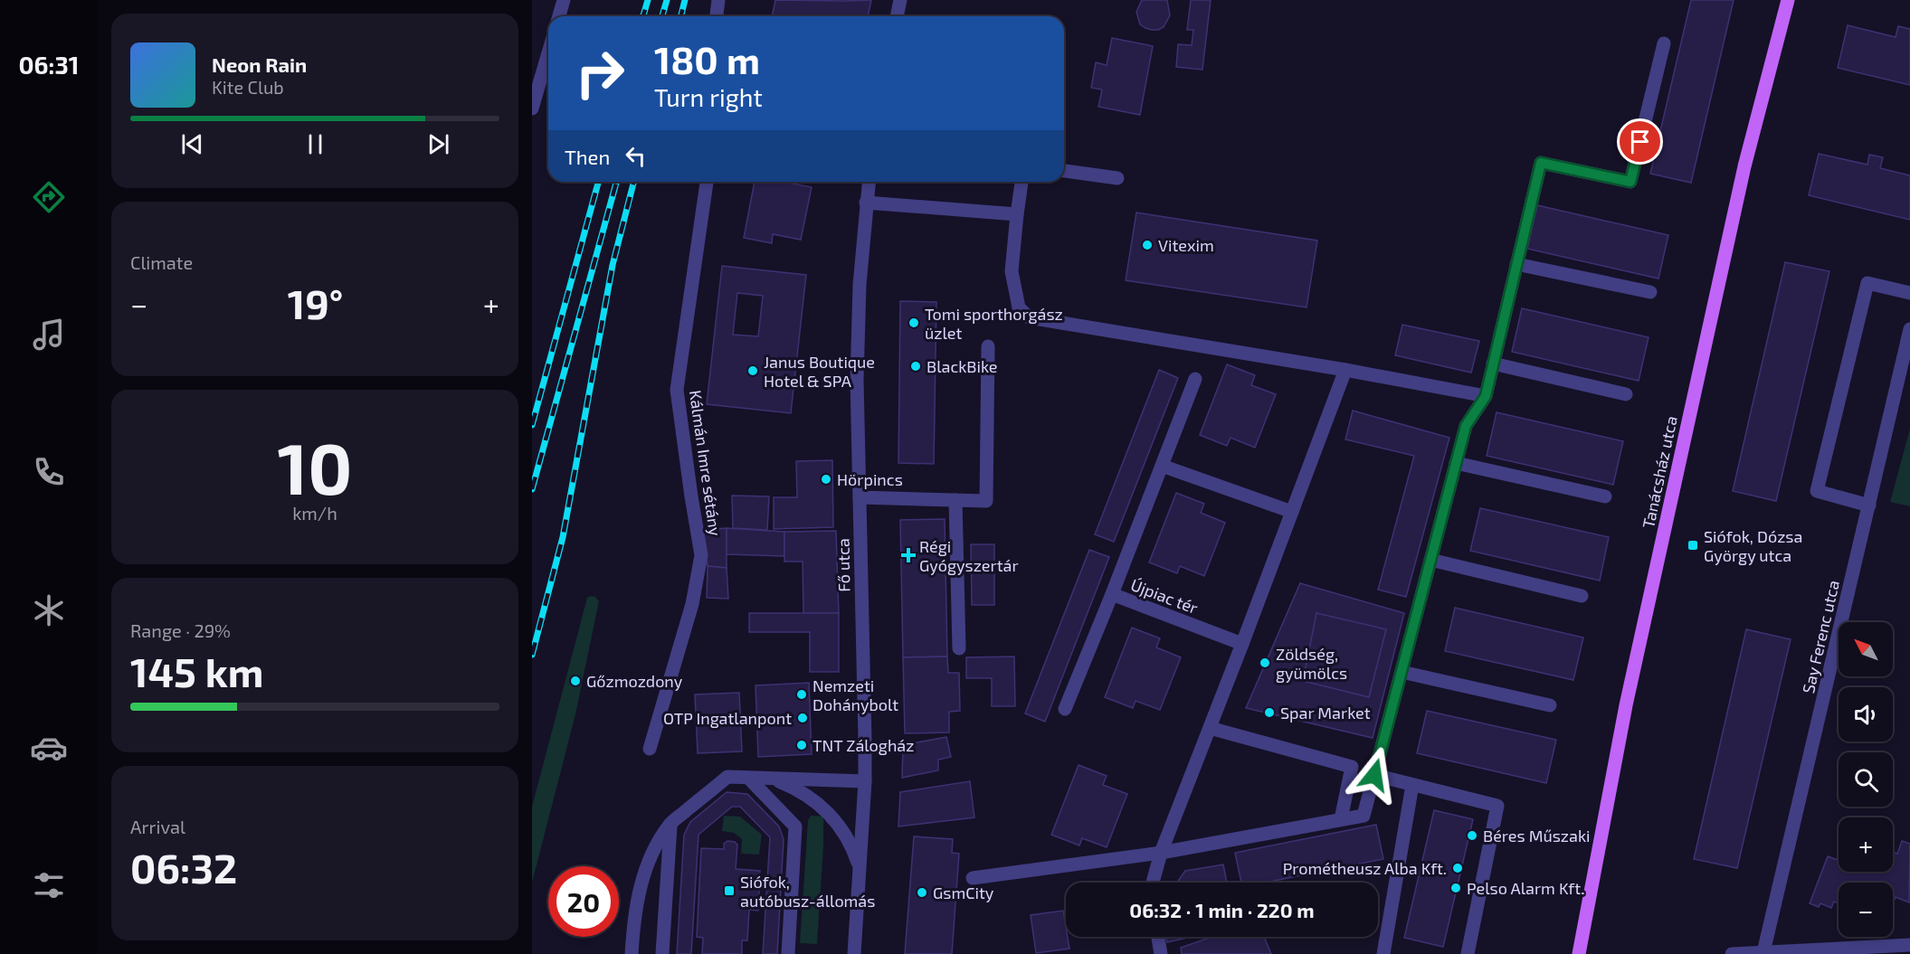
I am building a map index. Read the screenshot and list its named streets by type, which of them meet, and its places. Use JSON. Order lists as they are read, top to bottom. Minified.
{"streets":{"main road":["Tanácsház utca"],"street":["Kálmán Imre sétány","Fő utca","Újpiac tér","Say Ferenc utca"]},"places":{"other":["Vitexim","Tomi sporthorgász üzlet","BlackBike","Janus Boutique Hotel & SPA","Hörpincs","Zöldség, gyümölcs","Gőzmozdony","Nemzeti Dohánybolt","Spar Market","OTP Ingatlanpont","TNT Zálogház","Béres Műszaki","Prométheusz Alba Kft.","Pelso Alarm Kft.","GsmCity"],"transit":["Siófok, Dózsa György utca","Siófok, autóbusz-állomás"],"health":["Régi Gyógyszertár"]},"north":"top left","page":{"tabs":"06:31","turn":["180 m","Turn right"],"song":["Neon Rain","Kite Club"],"then":"Then","tile":["Climate",["10","km/h"],["Range · 29%","145 km"],["Arrival","06:32"]],"heat":["−","19°","+"],"map_buttons":["+","−"],"limit":"20","trip":"06:32 · 1 min · 220 m"}}
